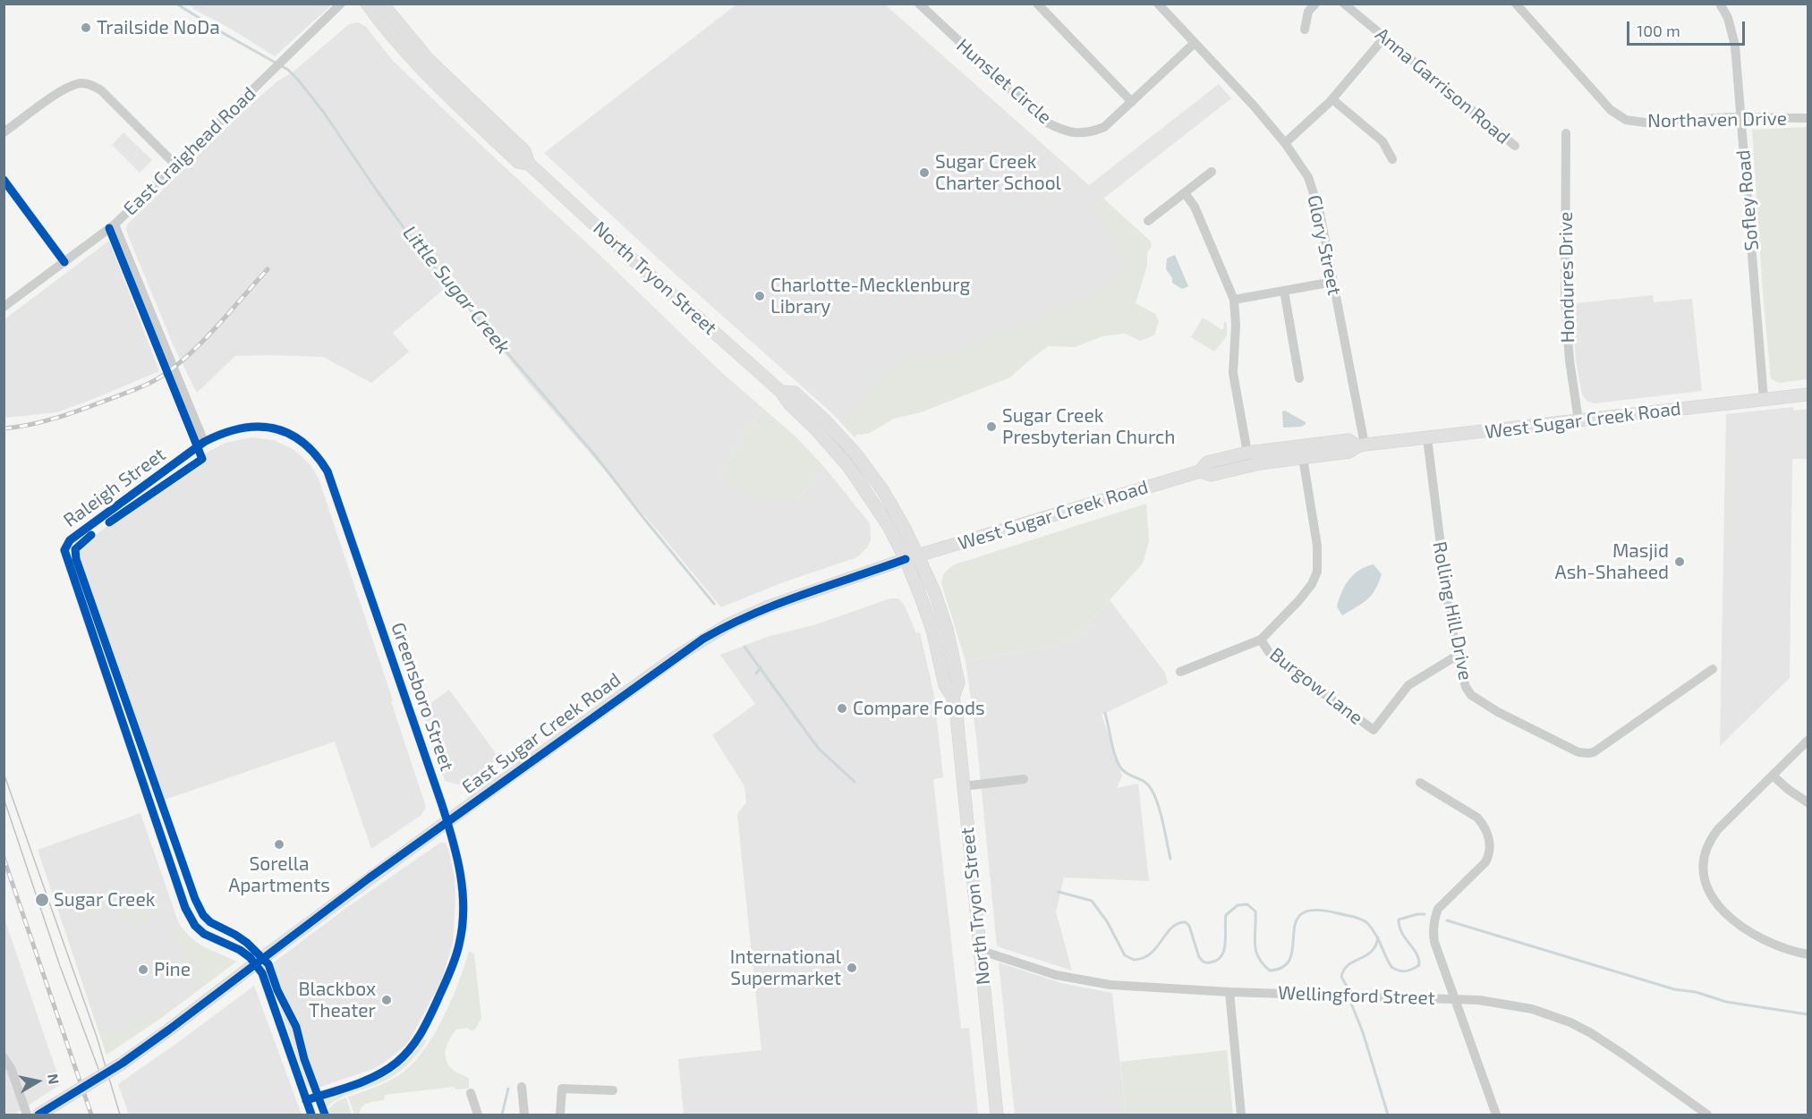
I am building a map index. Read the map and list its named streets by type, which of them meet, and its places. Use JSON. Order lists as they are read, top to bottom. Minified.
{"streets":{"main road":["North Tryon Street","West Sugar Creek Road","East Sugar Creek Road"],"street":["Hunslet Circle","Anna Garrison Road","Northaven Drive","East Craighead Road","Sofley Road","Glory Street","Hondures Drive","Raleigh Street","Rolling Hill Drive","Burgow Lane","Greensboro Street","Wellingford Street"]},"crossings":[["Hunslet Circle","Glory Street"],["Northaven Drive","Sofley Road"],["Sofley Road","West Sugar Creek Road"],["Glory Street","West Sugar Creek Road"],["Hondures Drive","West Sugar Creek Road"],["North Tryon Street","West Sugar Creek Road"],["North Tryon Street","East Sugar Creek Road"],["North Tryon Street","Wellingford Street"],["West Sugar Creek Road","Rolling Hill Drive"],["West Sugar Creek Road","East Sugar Creek Road"],["Raleigh Street","Greensboro Street"],["Rolling Hill Drive","Burgow Lane"],["Greensboro Street","East Sugar Creek Road"]],"water":["Little Sugar Creek"],"places":["Trailside NoDa","Sugar Creek Charter School","Charlotte-Mecklenburg Library","Sugar Creek Presbyterian Church","Masjid Ash-Shaheed","Compare Foods","Sorella Apartments","Sugar Creek","International Supermarket","Pine","Blackbox Theater"],"scale_bar":"100 m","north":"right"}
